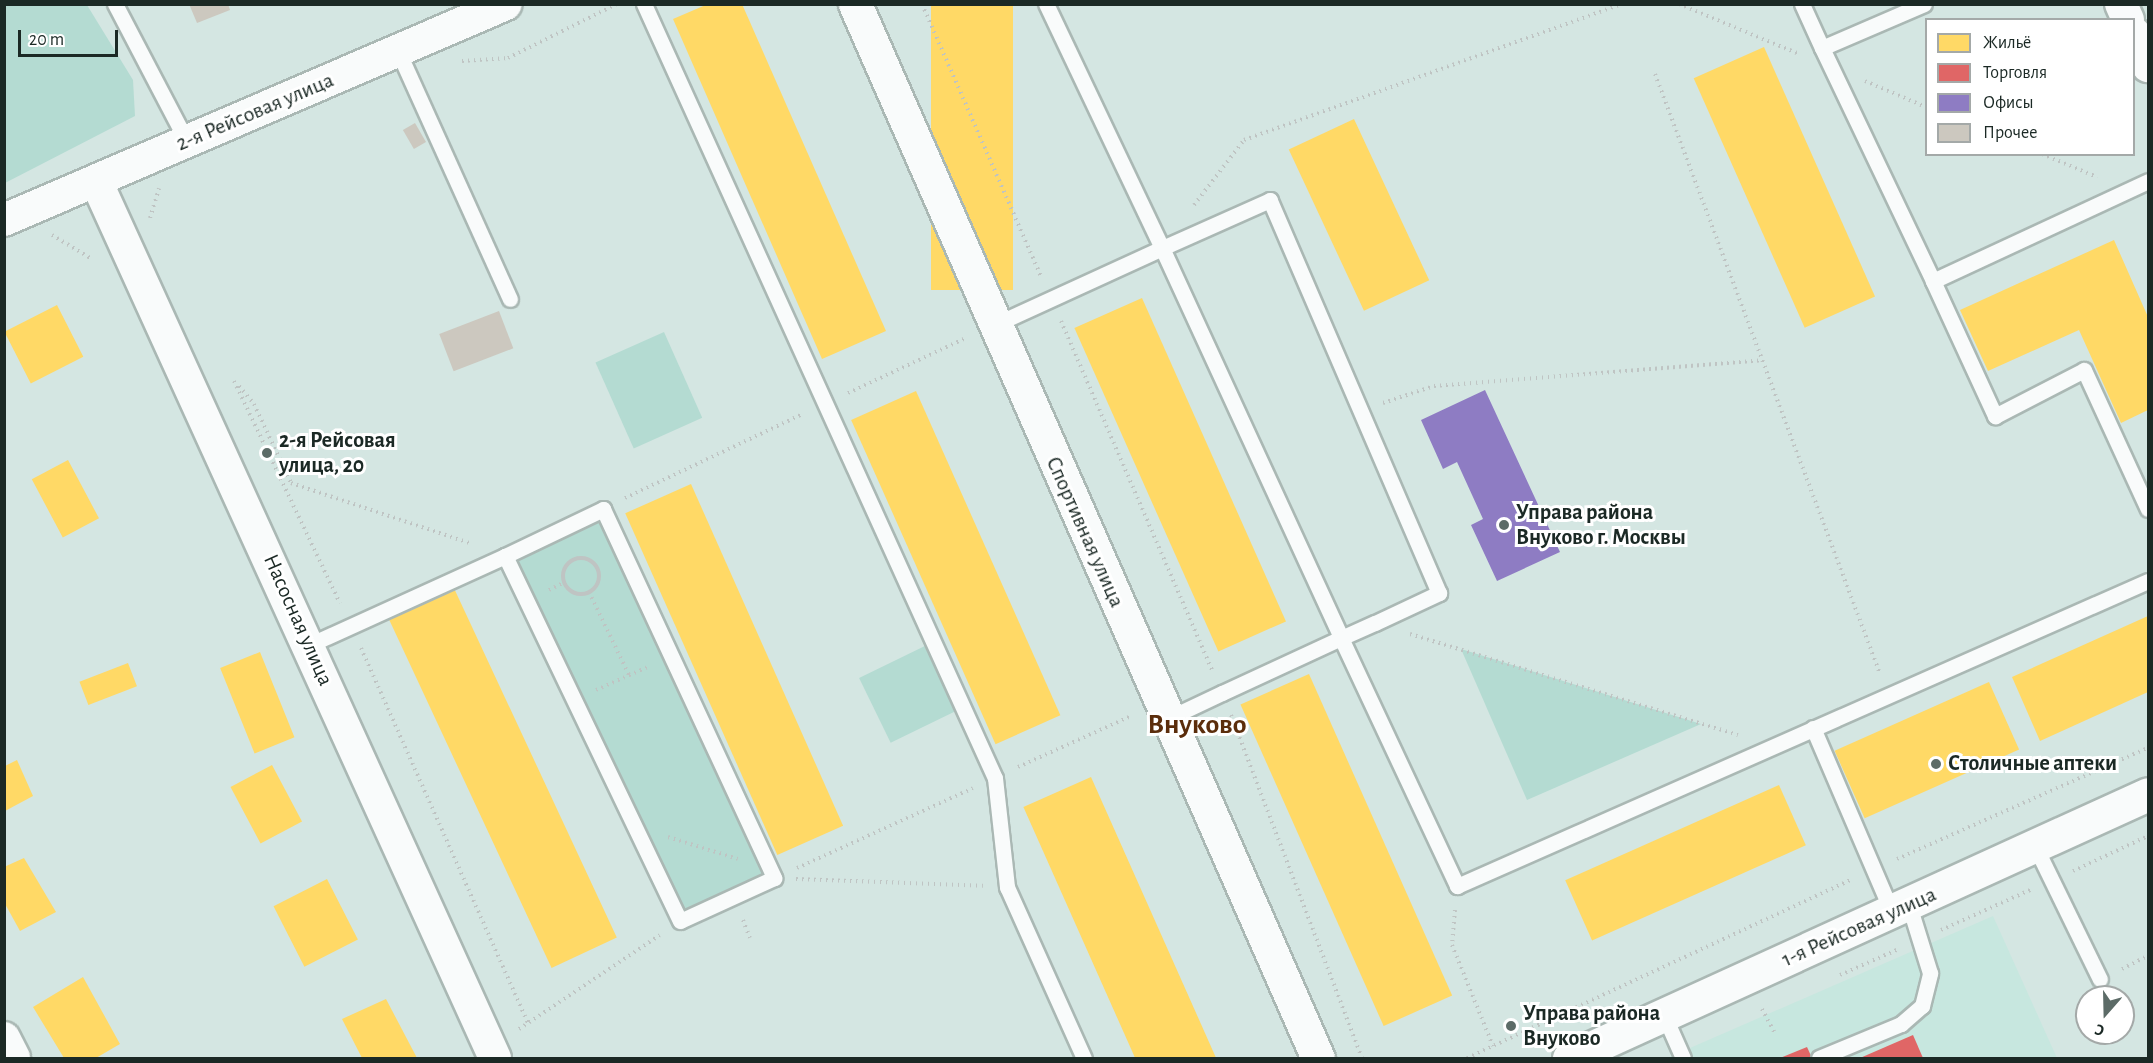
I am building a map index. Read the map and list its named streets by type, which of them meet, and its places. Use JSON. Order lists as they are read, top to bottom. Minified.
{"streets":{"street":["2-я Рейсовая улица","Спортивная улица","Насосная улица","1-я Рейсовая улица"]},"crossings":[["2-я Рейсовая улица","Насосная улица"]],"districts":["Внуково"],"places":["2-я Рейсовая улица, 20","Управа района Внуково г. Москвы","Столичные аптеки","Управа района Внуково"],"legend":["Жильё","Торговля","Офисы","Прочее"],"scale_bar":"20 m","north":"bottom"}
